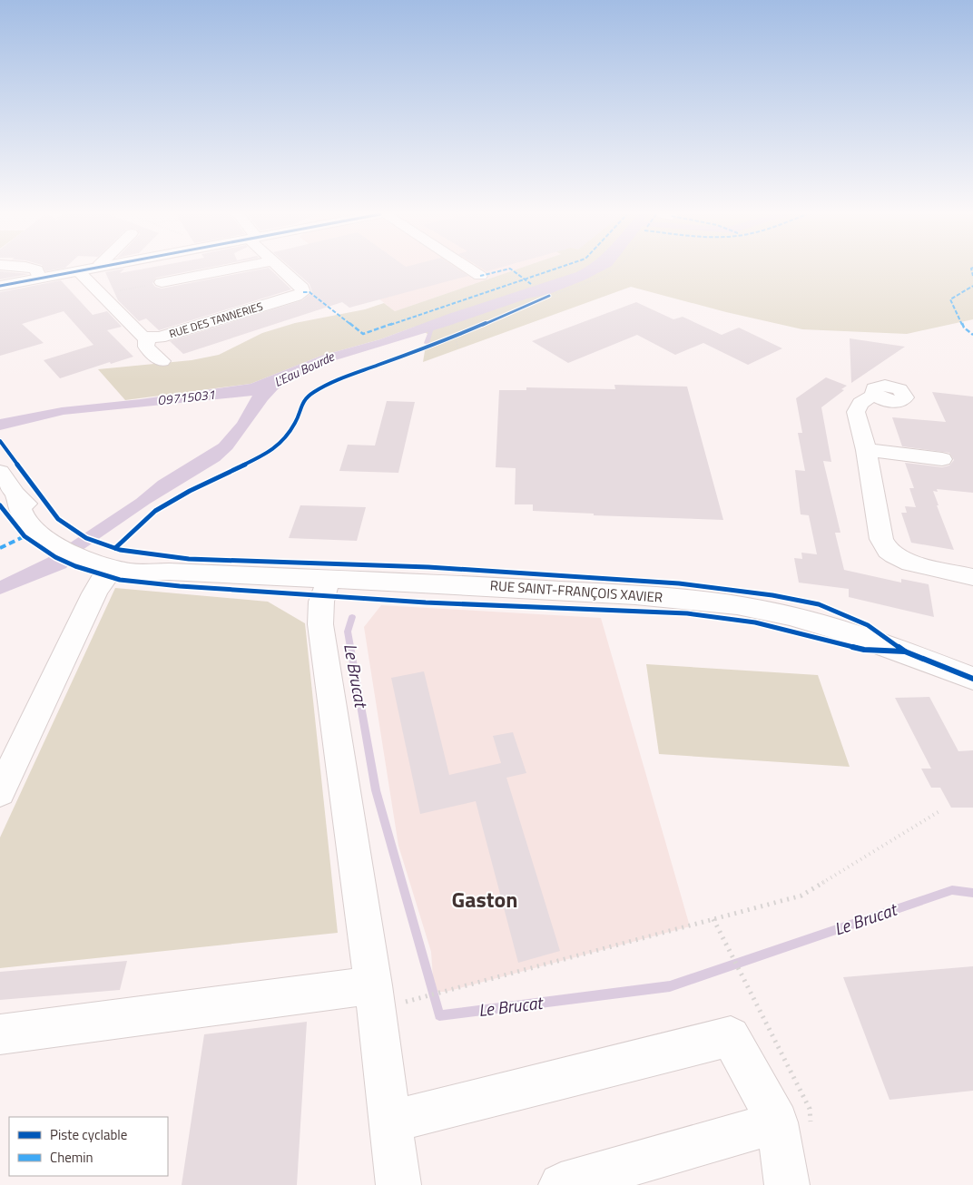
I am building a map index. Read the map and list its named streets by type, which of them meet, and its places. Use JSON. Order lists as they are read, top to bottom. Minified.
{"streets":{"street":["RUE DES TANNERIES","RUE SAINT-FRANÇOIS XAVIER"]},"districts":["Gaston"],"water":["L'Eau Bourde","O9715031","Le Brucat"],"legend":["Piste cyclable","Chemin"]}
